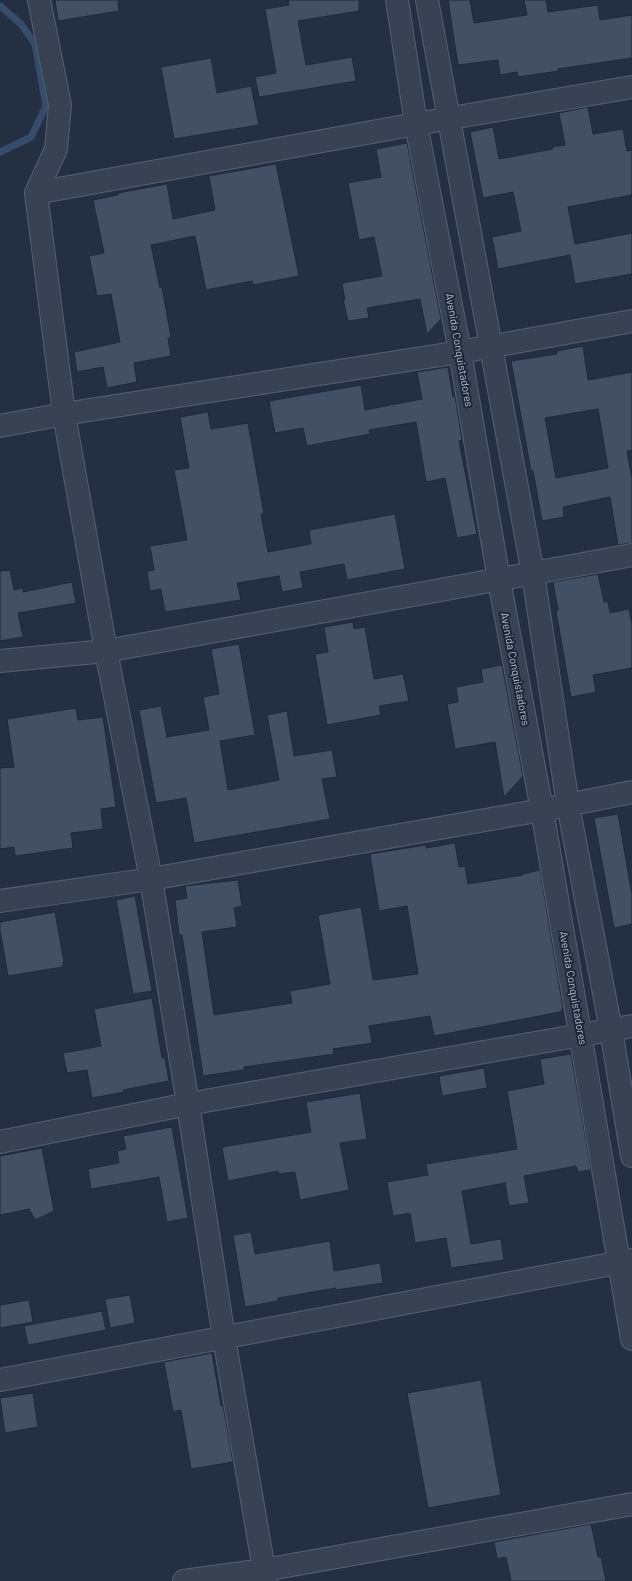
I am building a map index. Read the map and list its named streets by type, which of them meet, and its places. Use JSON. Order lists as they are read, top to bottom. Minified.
{"streets":{"street":["Avenida Conquistadores"]}}
